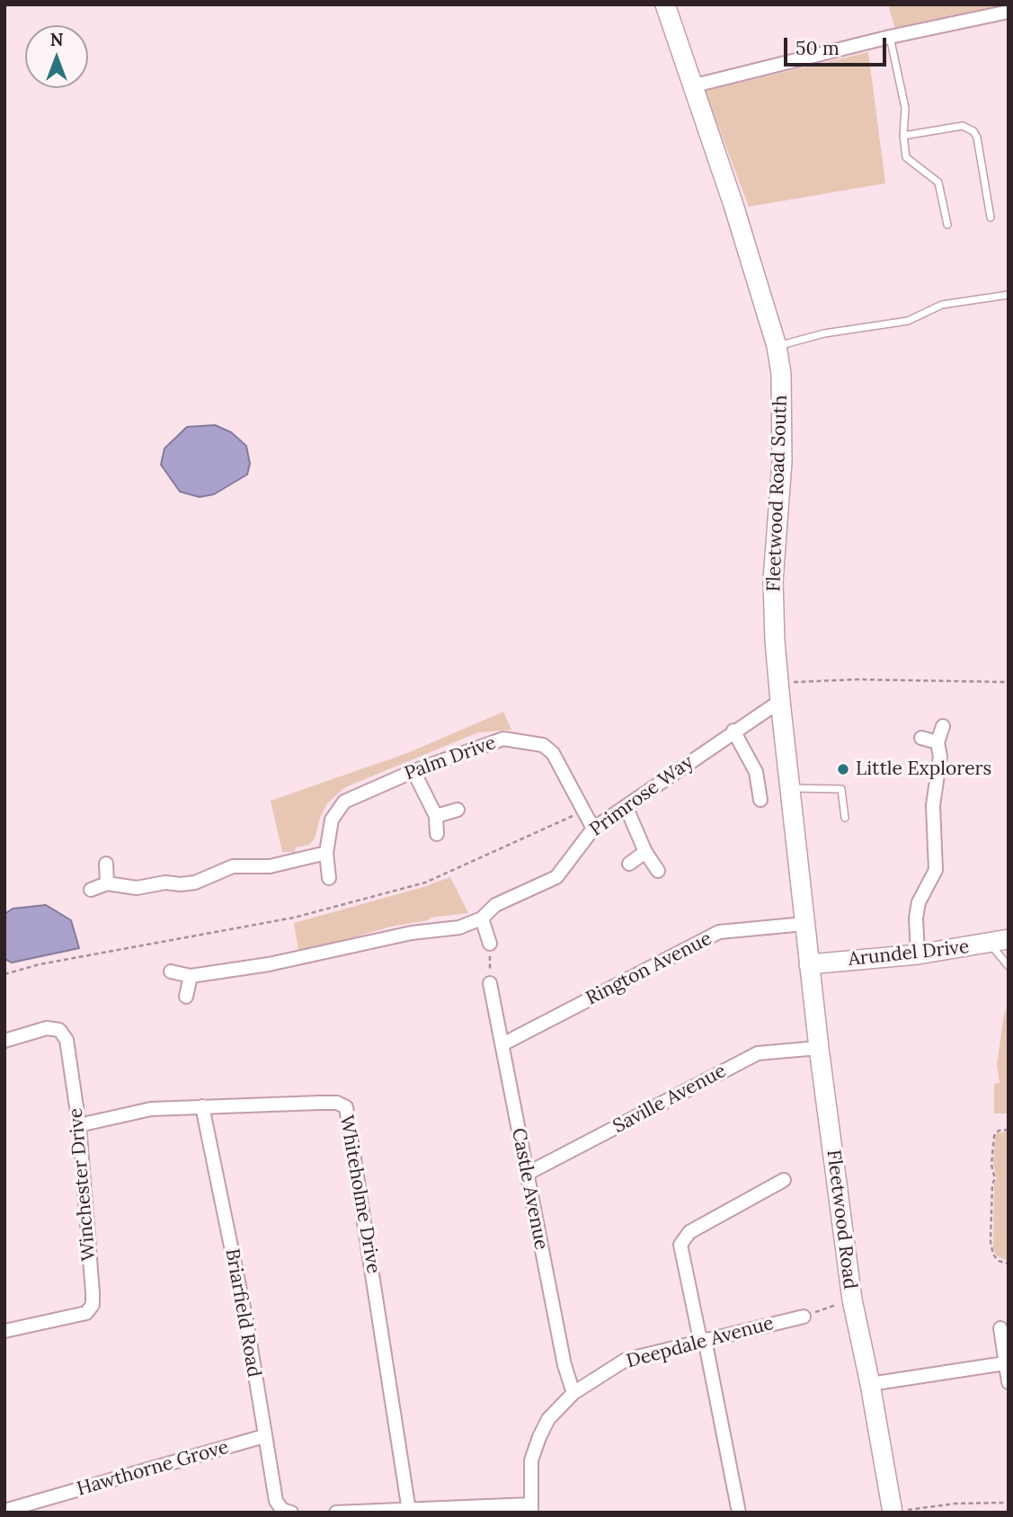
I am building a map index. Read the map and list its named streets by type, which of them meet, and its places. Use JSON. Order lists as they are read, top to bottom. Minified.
{"streets":{"main road":["Fleetwood Road South","Arundel Drive","Fleetwood Road"],"street":["Palm Drive","Primrose Way","Rington Avenue","Saville Avenue","Winchester Drive","Castle Avenue","Whiteholme Drive","Briarfield Road","Deepdale Avenue","Hawthorne Grove"]},"crossings":[["Fleetwood Road South","Primrose Way"],["Fleetwood Road South","Rington Avenue"],["Fleetwood Road South","Fleetwood Road"],["Palm Drive","Primrose Way"],["Arundel Drive","Fleetwood Road"],["Rington Avenue","Castle Avenue"],["Rington Avenue","Fleetwood Road"],["Saville Avenue","Castle Avenue"],["Saville Avenue","Fleetwood Road"],["Winchester Drive","Whiteholme Drive"],["Castle Avenue","Deepdale Avenue"],["Whiteholme Drive","Briarfield Road"],["Briarfield Road","Hawthorne Grove"]],"places":["Little Explorers"],"scale_bar":"50 m","north":"top"}
